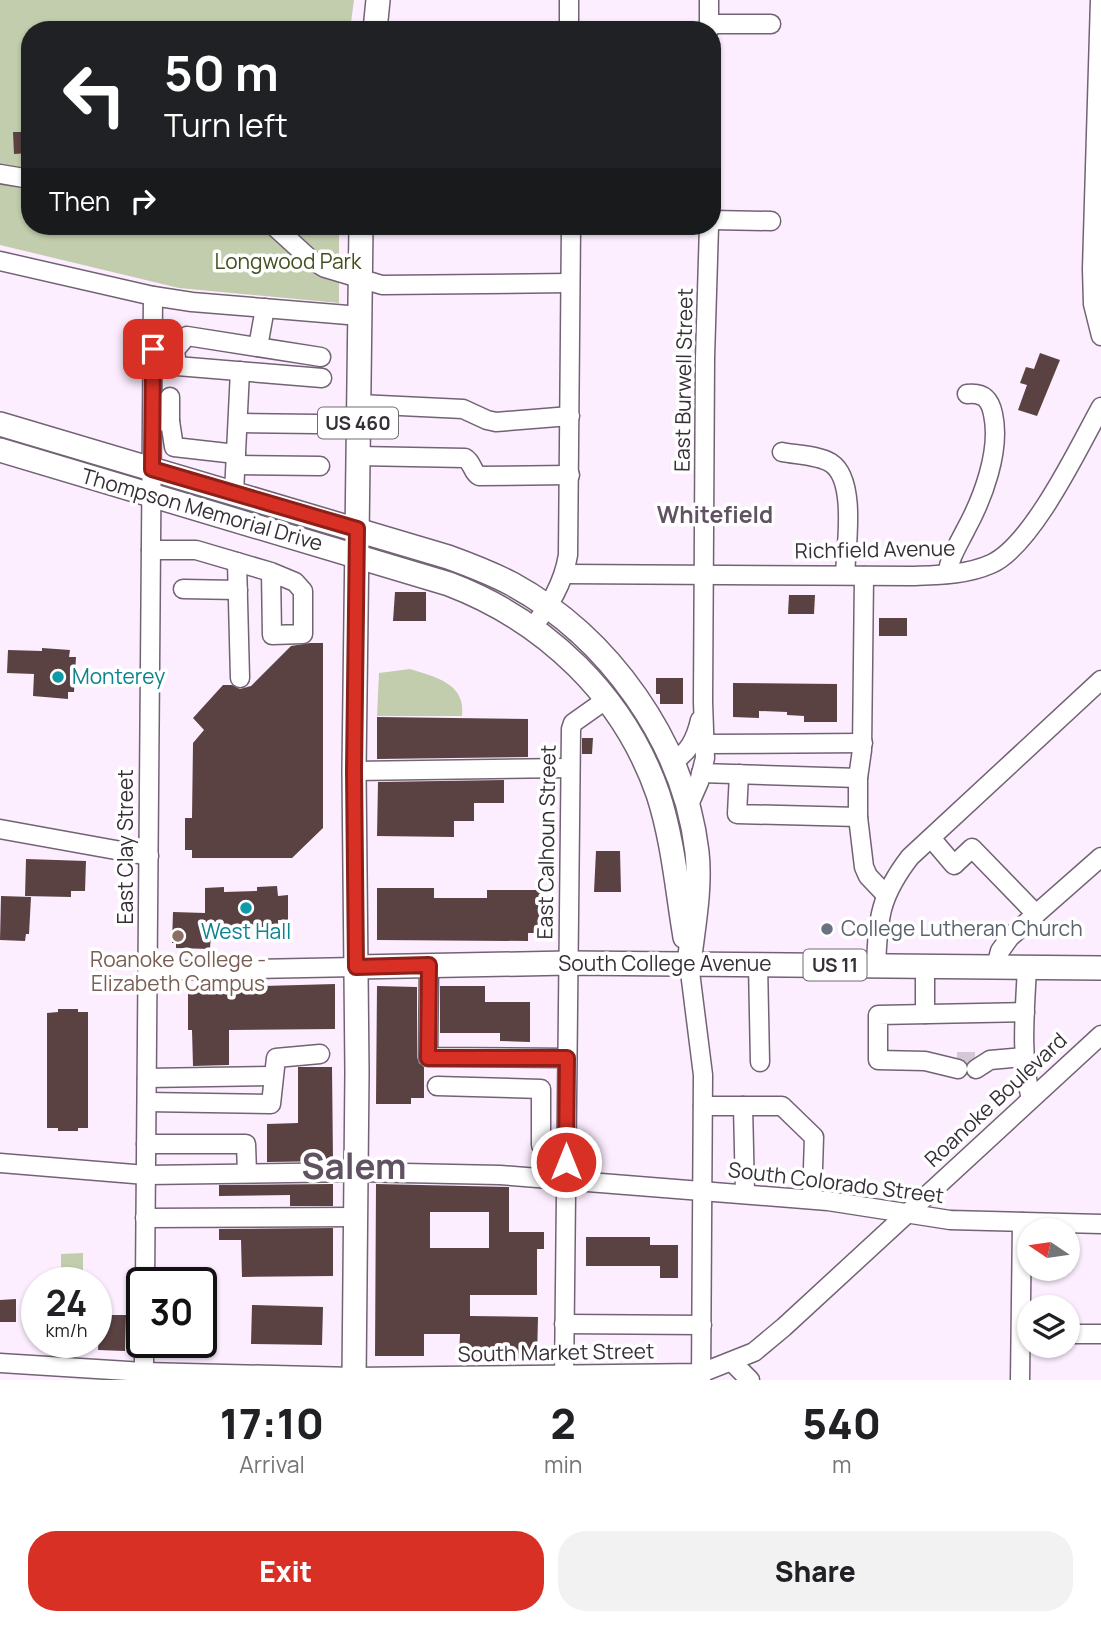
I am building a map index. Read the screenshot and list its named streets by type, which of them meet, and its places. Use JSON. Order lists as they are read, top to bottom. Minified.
{"streets":{"main road":["US 460","Thompson Memorial Drive","South College Avenue","US 11"],"street":["East Burwell Street","Richfield Avenue","East Calhoun Street","East Clay Street","Roanoke Boulevard","South Colorado Street","South Market Street"]},"crossings":[["East Burwell Street","Thompson Memorial Drive"],["East Burwell Street","Richfield Avenue"],["US 460","Thompson Memorial Drive"],["US 460","South College Avenue"],["Thompson Memorial Drive","East Calhoun Street"],["Thompson Memorial Drive","East Clay Street"],["Thompson Memorial Drive","South College Avenue"],["East Calhoun Street","South College Avenue"],["East Calhoun Street","South Colorado Street"],["East Calhoun Street","South Market Street"],["East Clay Street","South Colorado Street"],["Roanoke Boulevard","South Colorado Street"],["Roanoke Boulevard","South Market Street"]],"districts":["Whitefield","Salem"],"parks":["Longwood Park"],"places":["Monterey","West Hall","College Lutheran Church","Roanoke College - Elizabeth Campus"],"north":"left","page":{"turn":["50 m","Turn left"],"then":"Then","speed":"24 km/h","limit":"30","eta":["17:10","Arrival","2","min","540","m"],"buttons":["Exit","Share"]}}
